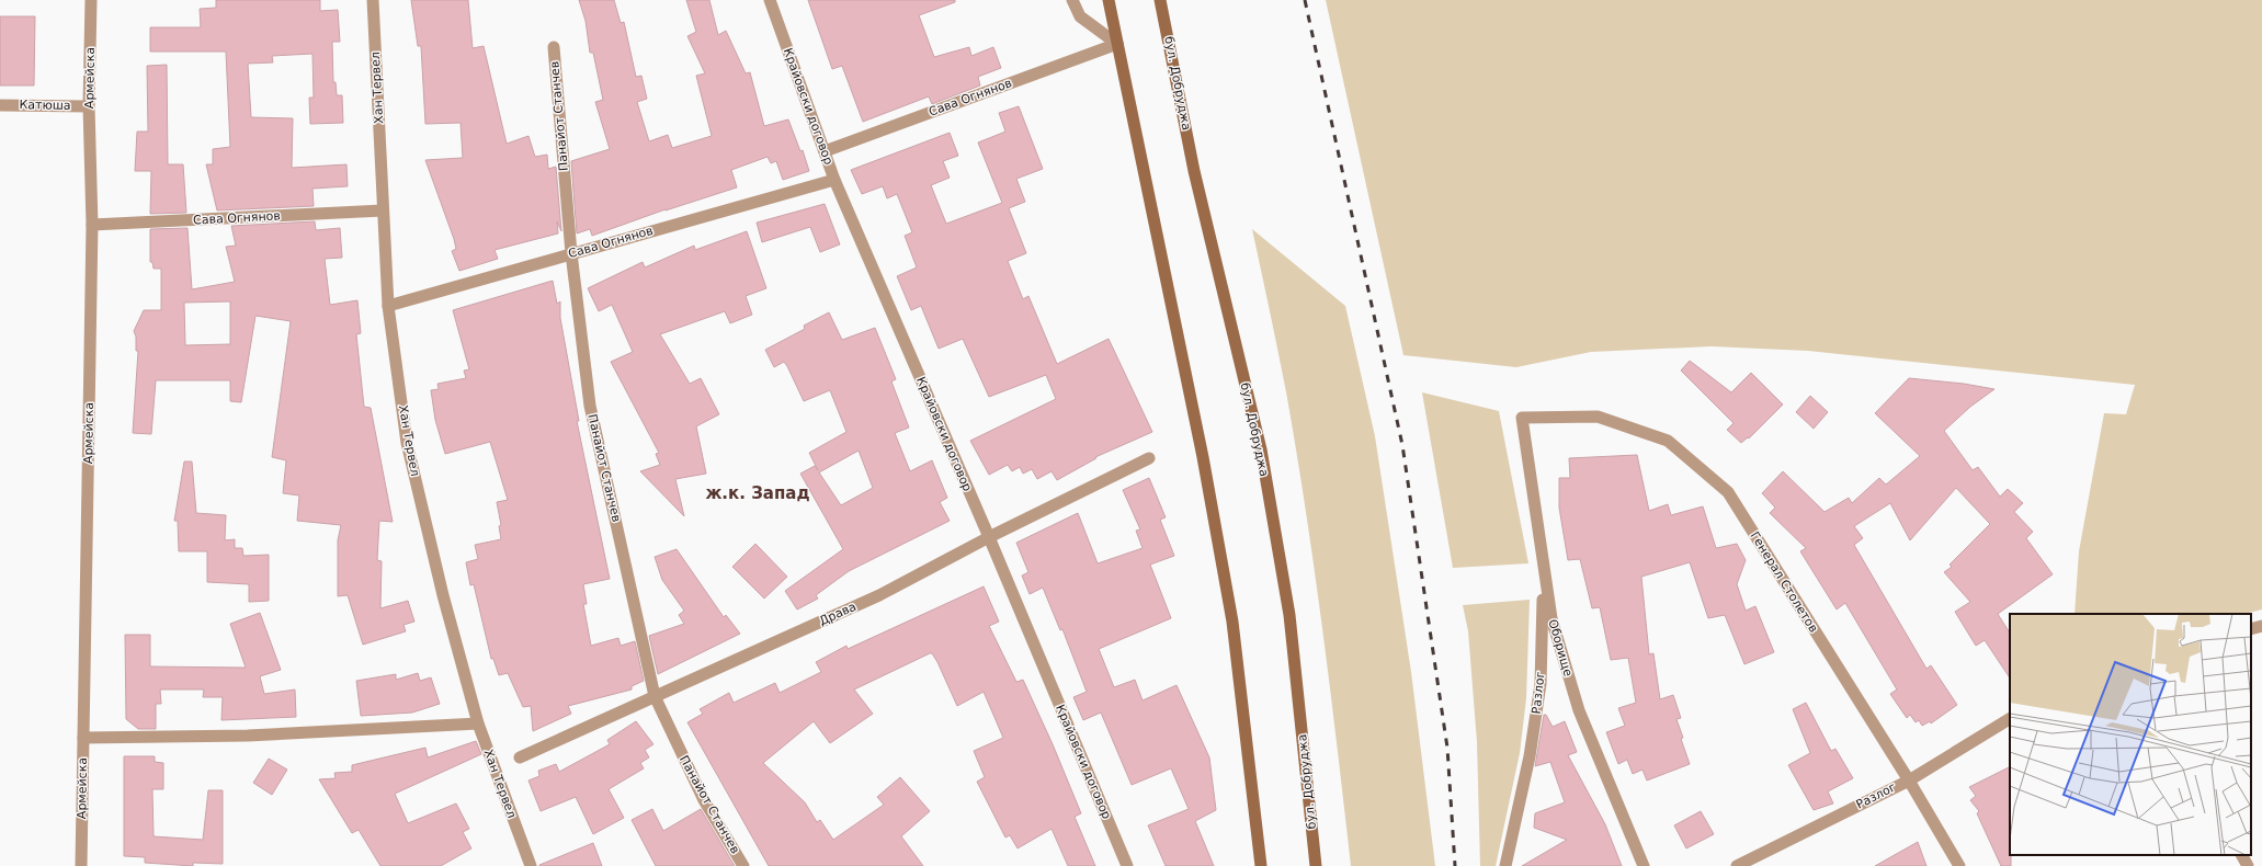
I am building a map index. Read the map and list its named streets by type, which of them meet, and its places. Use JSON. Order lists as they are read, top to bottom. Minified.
{"streets":{"main road":["бул. Добруджа"],"street":["Армейска","Хан Тервел","Сава Огнянов","Катюша","Крайовски договор","Панайот Станчев","Генерал Столетов","Драва","Оборище","Разлог"]},"crossings":[["Армейска","Сава Огнянов"],["Армейска","Катюша"],["Хан Тервел","Сава Огнянов"],["Сава Огнянов","Крайовски договор"],["Сава Огнянов","Панайот Станчев"],["Крайовски договор","Драва"],["Панайот Станчев","Драва"],["Генерал Столетов","Оборище"],["Генерал Столетов","Разлог"],["Оборище","Разлог"]],"districts":["ж.к. Запад"]}
